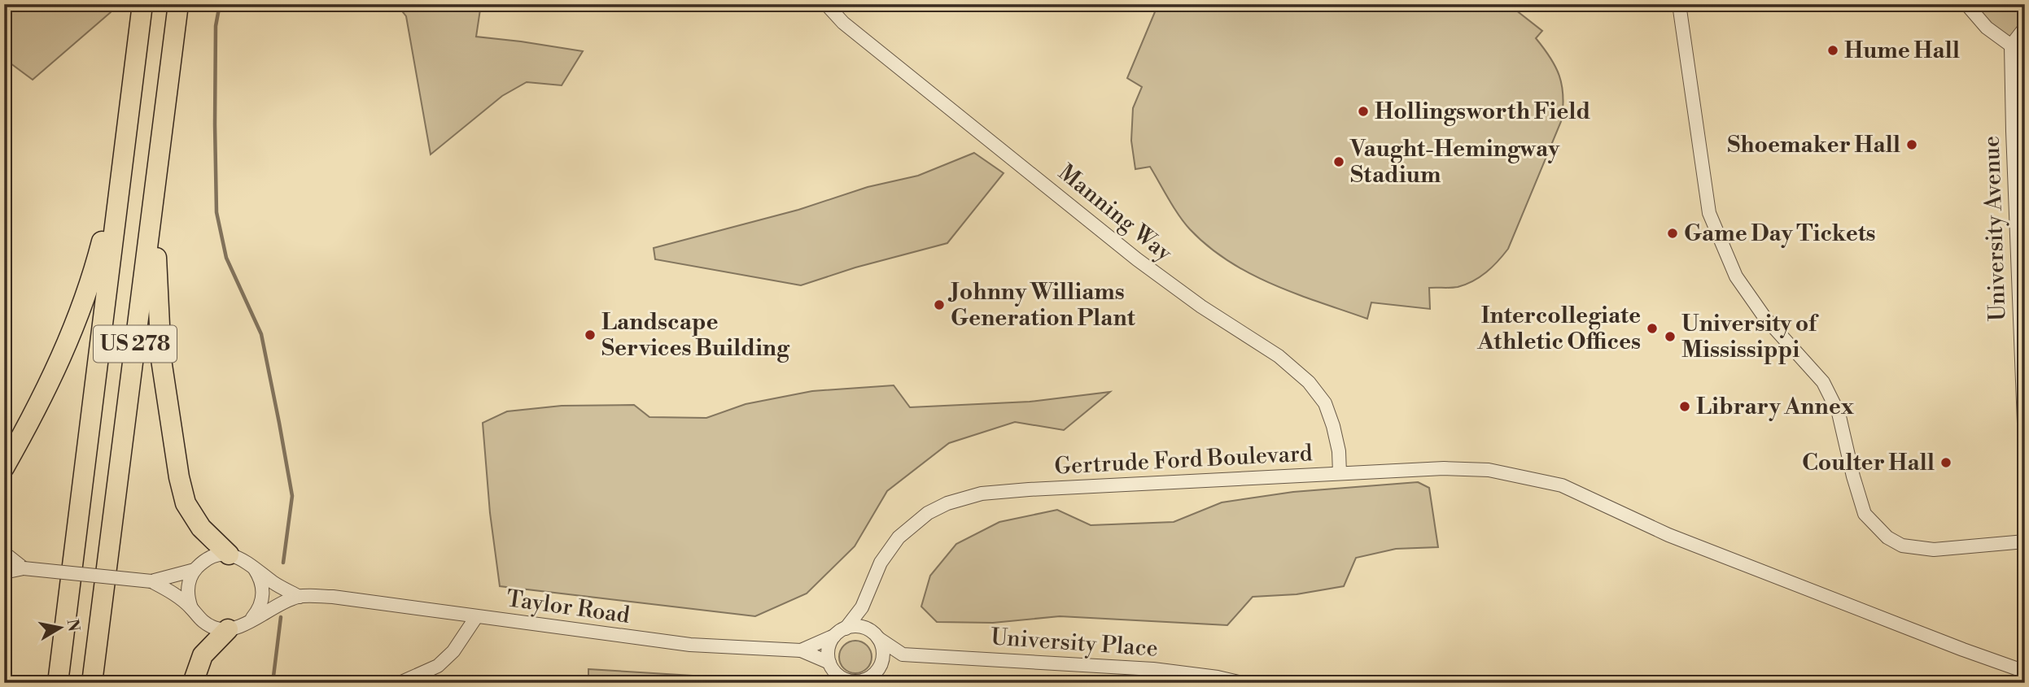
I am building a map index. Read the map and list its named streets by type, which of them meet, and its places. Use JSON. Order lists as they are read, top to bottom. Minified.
{"streets":{"highway":["US 278"],"street":["Manning Way","University Avenue","Gertrude Ford Boulevard","Taylor Road","University Place"]},"crossings":[["Manning Way","Gertrude Ford Boulevard"],["Gertrude Ford Boulevard","Taylor Road"],["Gertrude Ford Boulevard","University Place"],["Taylor Road","University Place"]],"places":["Hume Hall","Hollingsworth Field","Shoemaker Hall","Vaught-Hemingway Stadium","Game Day Tickets","Johnny Williams Generation Plant","Intercollegiate Athletic Offices","Landscape Services Building","University of Mississippi","Library Annex","Coulter Hall"],"north":"right"}
